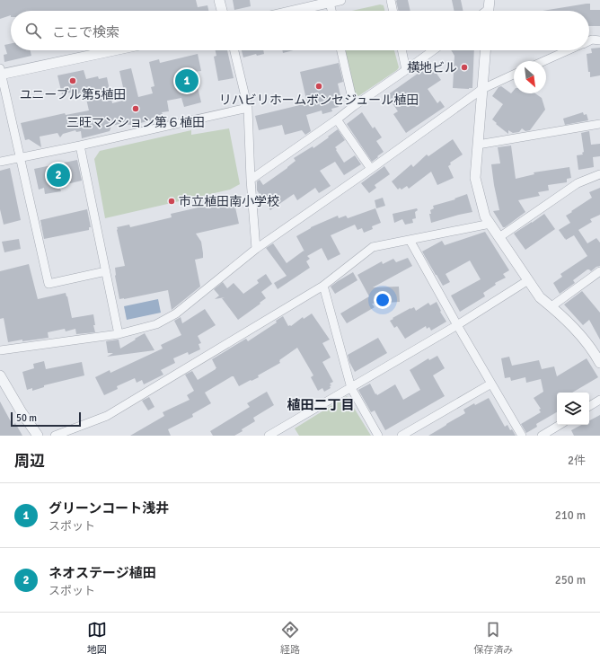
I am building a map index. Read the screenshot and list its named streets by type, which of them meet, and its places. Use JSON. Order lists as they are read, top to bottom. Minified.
{"districts":["植田二丁目"],"places":["横地ビル","ユニーブル第5植田","リハビリホームボンセジュール植田","三旺マンション第６植田","市立植田南小学校"],"scale_bar":"50 m","north":"bottom right","page":{"search":"ここで検索","pins":["1","2"],"scale":"50 m","heading":["周辺","2件"],"list":[{"mark":"1","name":"グリーンコート浅井","note":"スポット","value":"210 m"},{"mark":"2","name":"ネオステージ植田","note":"スポット","value":"250 m"}],"nav":["地図","経路","保存済み"]}}
